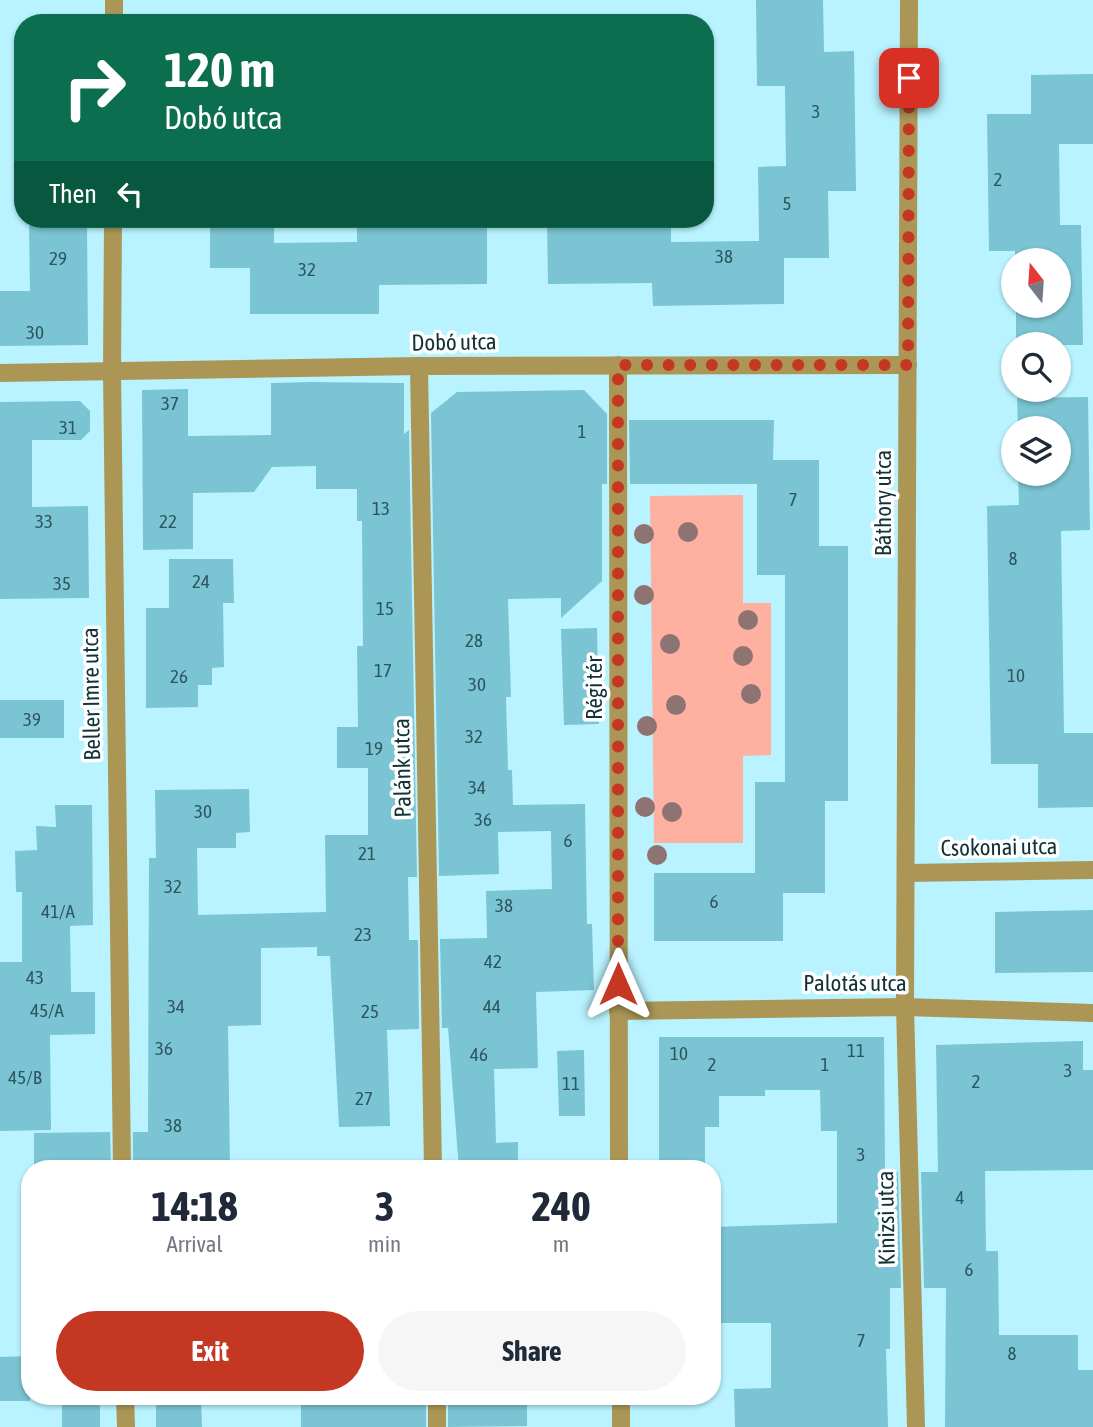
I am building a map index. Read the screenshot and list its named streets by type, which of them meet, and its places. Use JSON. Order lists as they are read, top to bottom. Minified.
{"streets":{"street":["Dobó utca","Báthory utca","Régi tér","Beller Imre utca","Palánk utca","Csokonai utca","Palotás utca","Kinizsi utca"]},"crossings":[["Dobó utca","Báthory utca"],["Dobó utca","Régi tér"],["Dobó utca","Beller Imre utca"],["Dobó utca","Palánk utca"],["Báthory utca","Csokonai utca"],["Báthory utca","Palotás utca"],["Báthory utca","Kinizsi utca"],["Régi tér","Palotás utca"],["Palotás utca","Kinizsi utca"]],"house_numbers":["3","2","5","38","29","32","30","37","31","1","7","13","33","22","8","24","35","15","28","17","10","26","30","39","32","19","34","30","36","6","21","32","6","38","41/A","23","42","43","34","44","45/A","25","36","11","10","46","2","1","3","45/B","2","11","27","38","3","4","6","7","8"],"north":"top","page":{"turn":["120 m","Dobó utca"],"then":"Then","eta":["14:18","Arrival","3","min","240","m"],"buttons":["Exit","Share"]}}
